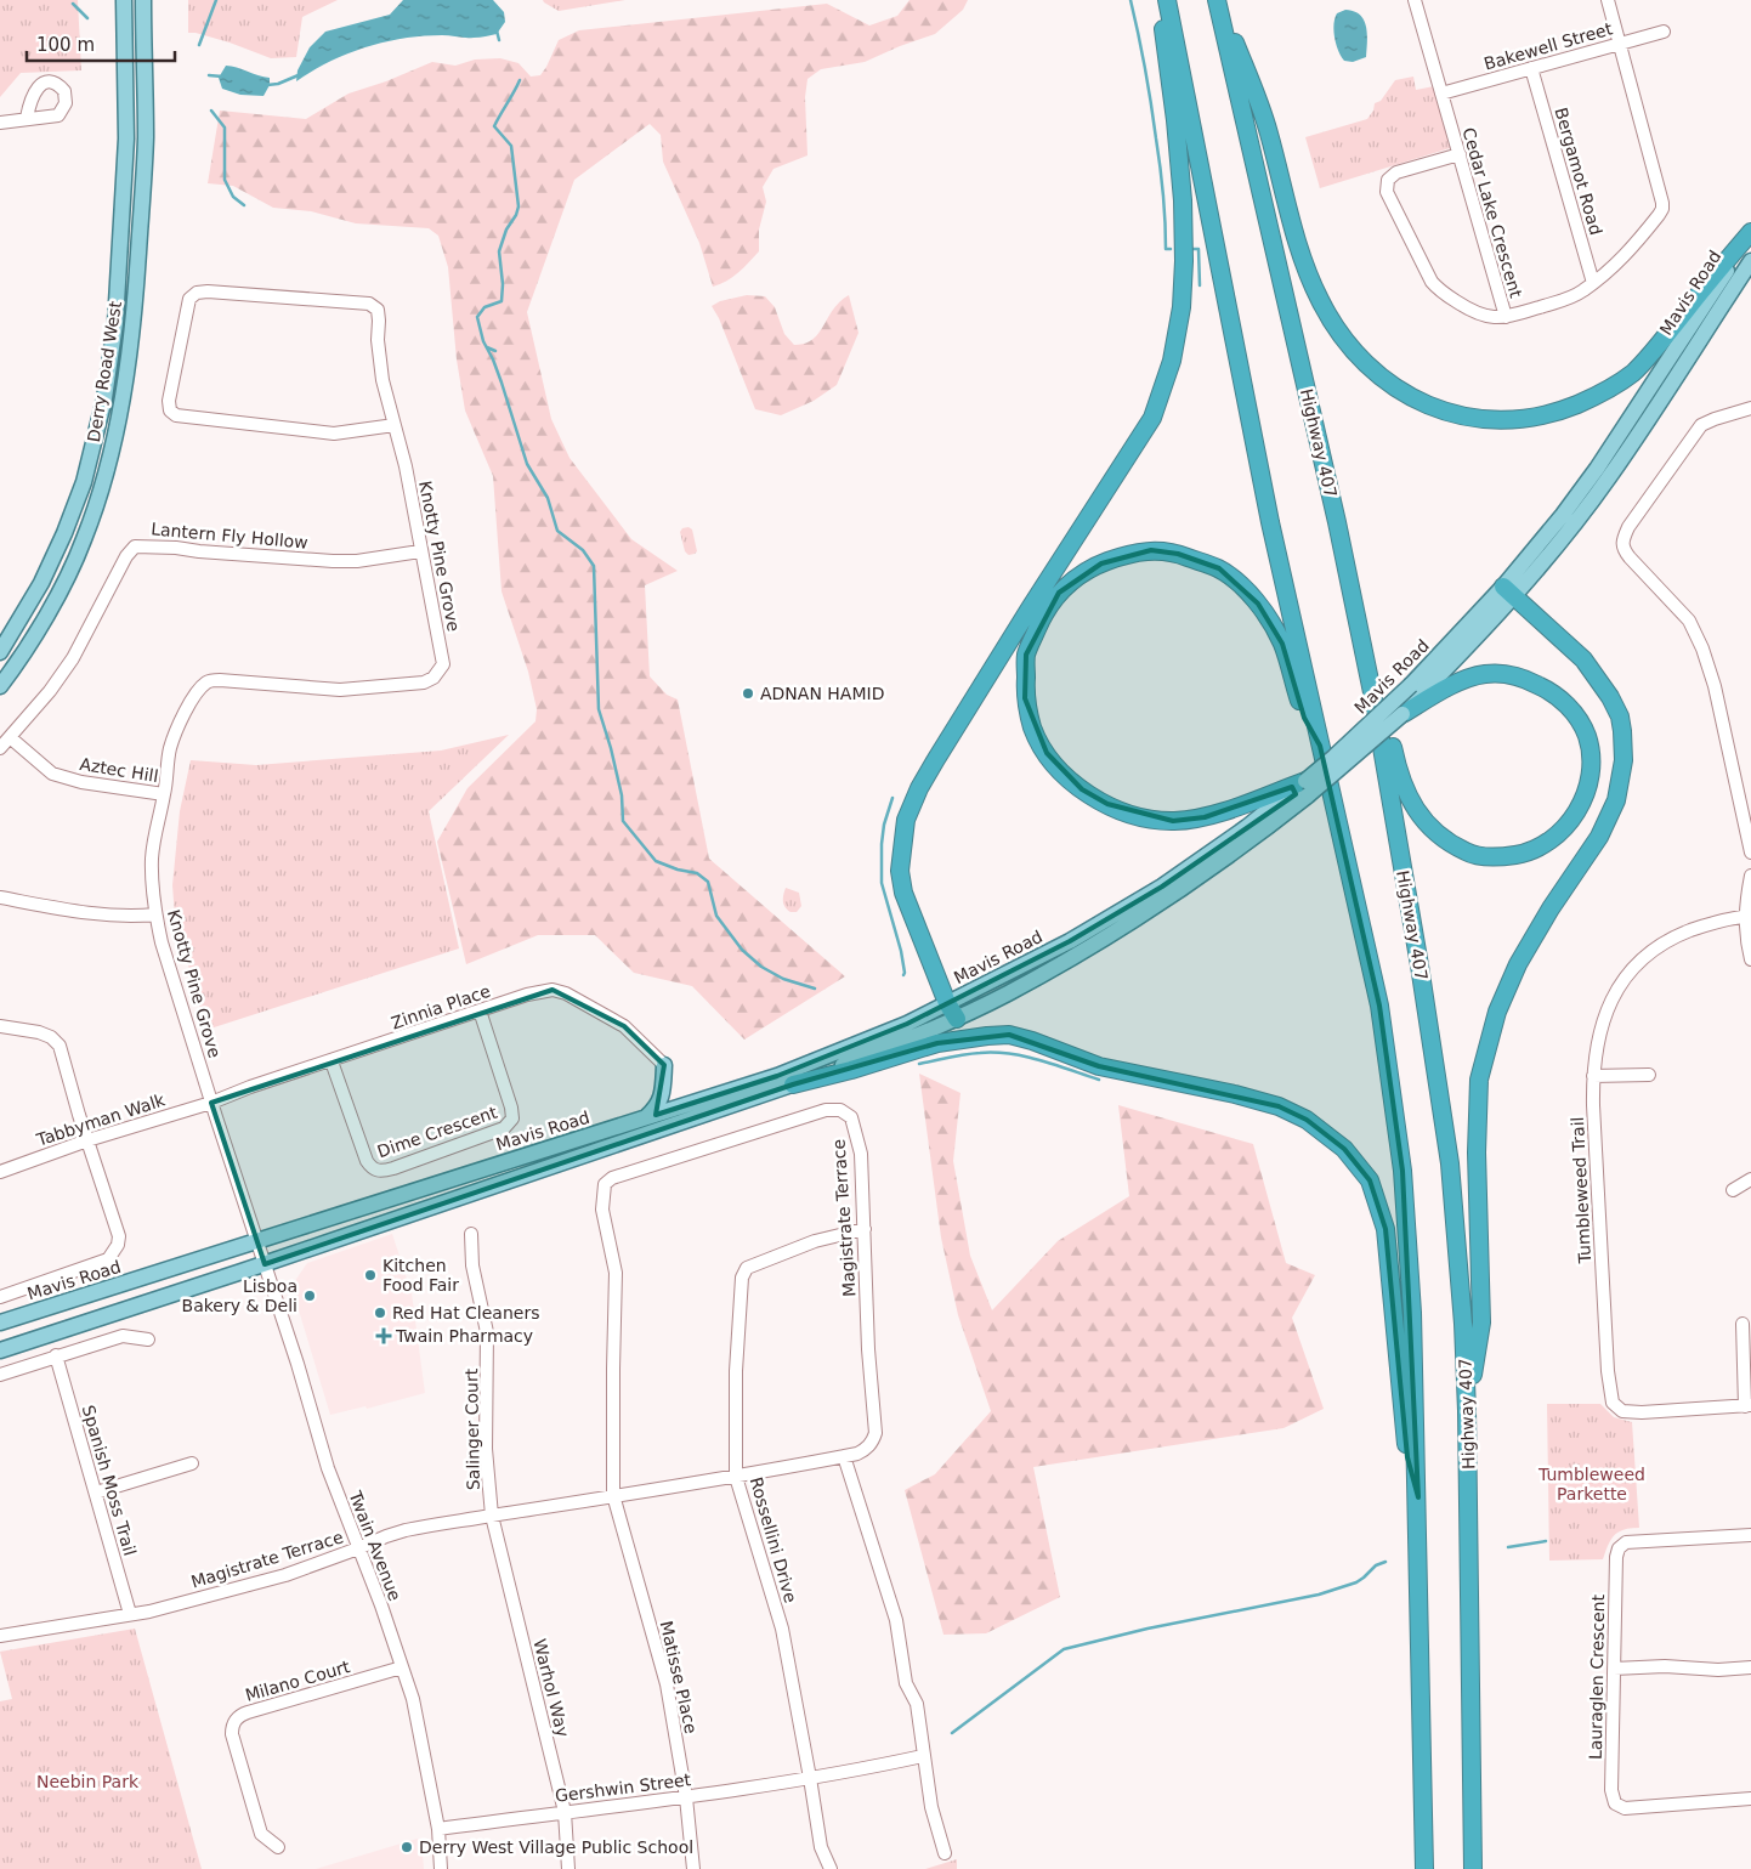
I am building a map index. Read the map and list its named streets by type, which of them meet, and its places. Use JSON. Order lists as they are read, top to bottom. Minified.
{"streets":{"highway":["Highway 407"],"main road":["Mavis Road","Derry Road West"],"street":["Bakewell Street","Bergamot Road","Cedar Lake Crescent","Lantern Fly Hollow","Knotty Pine Grove","Aztec Hill","Zinnia Place","Tabbyman Walk","Dime Crescent","Tumbleweed Trail","Magistrate Terrace","Salinger Court","Spanish Moss Trail","Rossellini Drive","Twain Avenue","Matisse Place","Lauraglen Crescent","Milano Court","Warhol Way","Gershwin Street"]},"crossings":[["Bakewell Street","Bergamot Road"],["Bakewell Street","Cedar Lake Crescent"],["Bergamot Road","Cedar Lake Crescent"],["Mavis Road","Knotty Pine Grove"],["Mavis Road","Twain Avenue"],["Lantern Fly Hollow","Knotty Pine Grove"],["Lantern Fly Hollow","Aztec Hill"],["Knotty Pine Grove","Aztec Hill"],["Knotty Pine Grove","Zinnia Place"],["Knotty Pine Grove","Tabbyman Walk"],["Knotty Pine Grove","Twain Avenue"],["Zinnia Place","Tabbyman Walk"],["Zinnia Place","Dime Crescent"],["Magistrate Terrace","Salinger Court"],["Magistrate Terrace","Spanish Moss Trail"],["Magistrate Terrace","Rossellini Drive"],["Magistrate Terrace","Twain Avenue"],["Magistrate Terrace","Matisse Place"],["Magistrate Terrace","Warhol Way"],["Salinger Court","Warhol Way"],["Rossellini Drive","Gershwin Street"],["Twain Avenue","Milano Court"],["Twain Avenue","Gershwin Street"],["Matisse Place","Gershwin Street"],["Warhol Way","Gershwin Street"]],"parks":["Tumbleweed Parkette","Neebin Park"],"places":{"other":["ADNAN HAMID","Kitchen Food Fair","Lisboa Bakery & Deli","Red Hat Cleaners","Derry West Village Public School"],"health":["Twain Pharmacy"]},"scale_bar":"100 m"}
